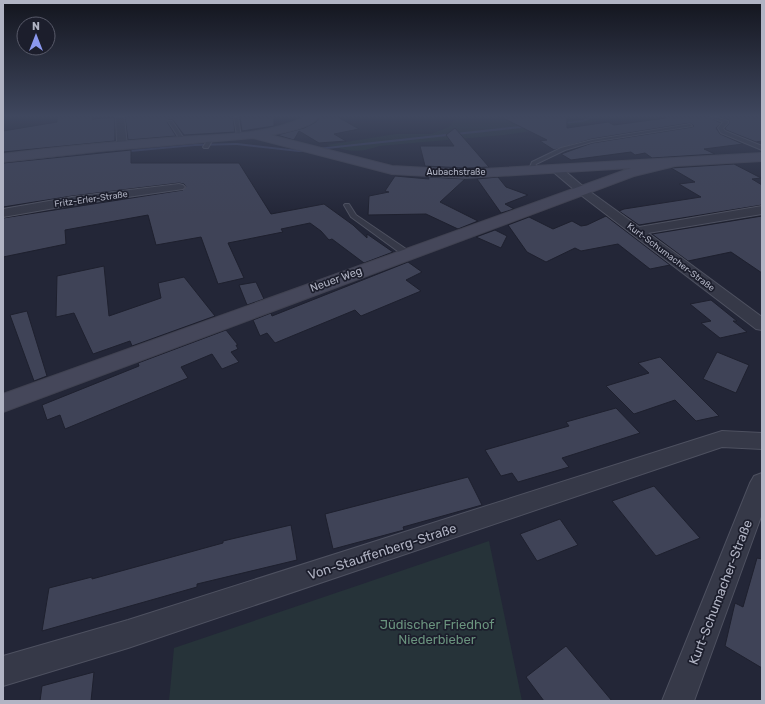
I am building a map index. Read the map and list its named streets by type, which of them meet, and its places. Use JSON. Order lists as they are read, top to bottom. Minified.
{"streets":{"street":["Aubachstraße","Fritz-Erler-Straße","Kurt-Schumacher-Straße","Neuer Weg","Von-Stauffenberg-Straße"]},"crossings":[["Aubachstraße","Neuer Weg"],["Kurt-Schumacher-Straße","Neuer Weg"]],"parks":["Jüdischer Friedhof Niederbieber"],"north":"top"}
